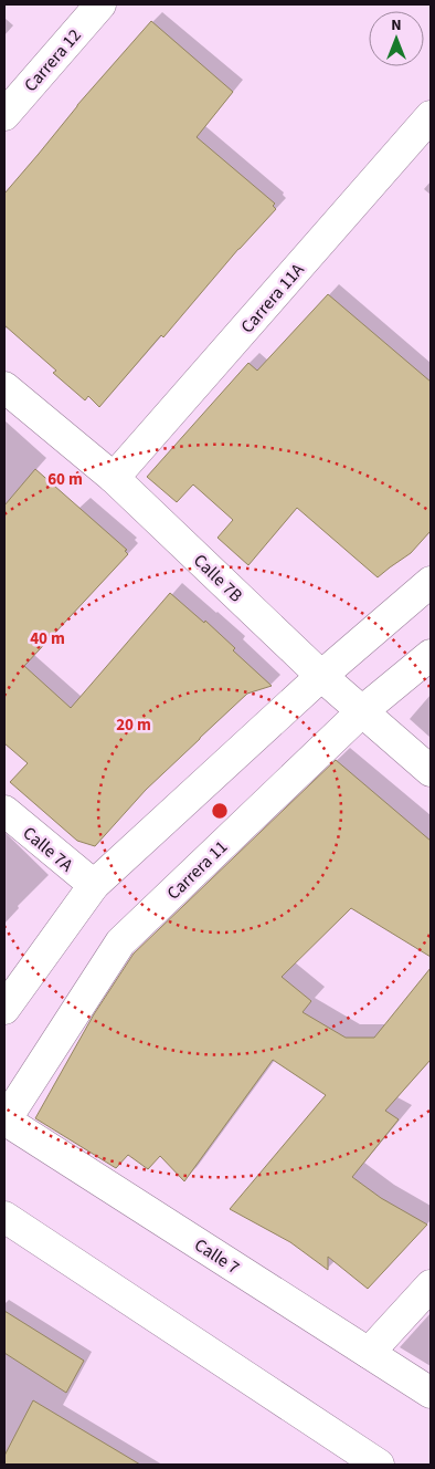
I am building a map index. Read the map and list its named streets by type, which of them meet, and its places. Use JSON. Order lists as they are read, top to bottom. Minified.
{"streets":{"street":["Carrera 12","Carrera 11A","Calle 7B","Calle 7A","Carrera 11","Calle 7"]},"crossings":[["Carrera 11A","Calle 7B"],["Calle 7B","Carrera 11"],["Carrera 11","Calle 7"]],"north":"top","rings":["60 m","40 m","20 m"]}
